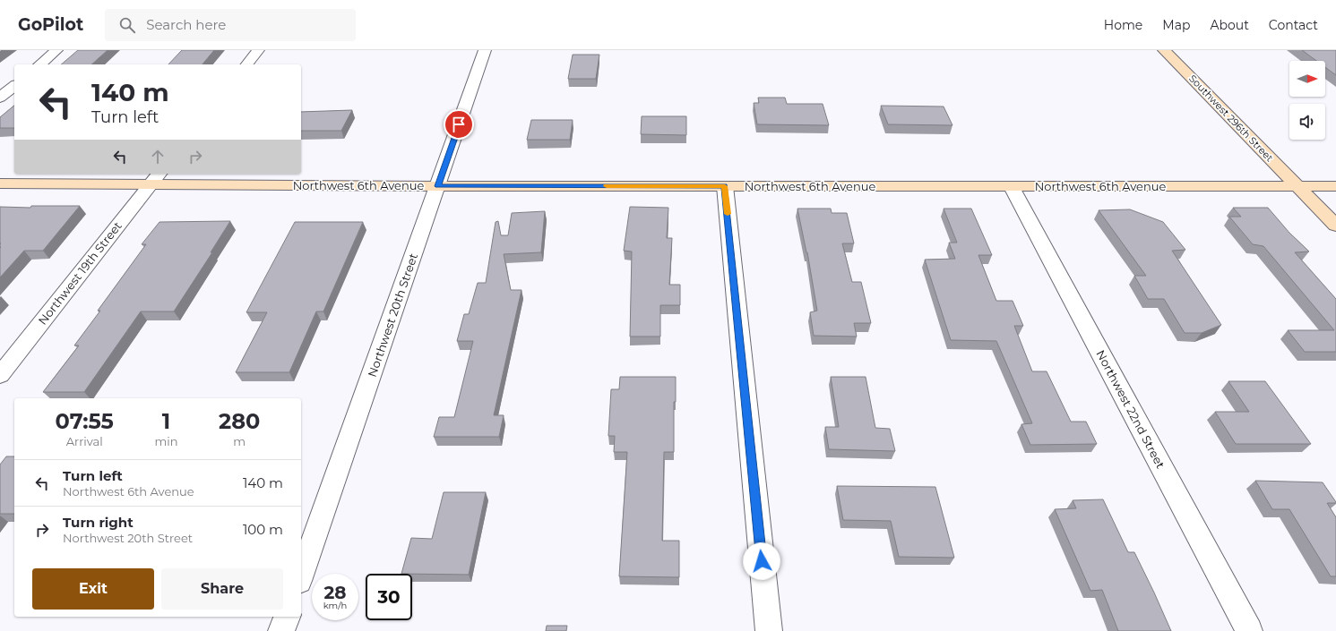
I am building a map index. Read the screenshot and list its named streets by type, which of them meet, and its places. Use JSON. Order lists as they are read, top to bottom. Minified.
{"streets":{"street":["Southwest 296th Street","Northwest 6th Avenue","Northwest 19th Street","Northwest 20th Street","Northwest 22nd Street"]},"crossings":[["Southwest 296th Street","Northwest 6th Avenue"],["Northwest 6th Avenue","Northwest 19th Street"],["Northwest 6th Avenue","Northwest 20th Street"],["Northwest 6th Avenue","Northwest 22nd Street"]],"north":"right","page":{"header":"GoPilot","search":"Search here","nav":["Home","Map","About","Contact"],"turn":["140 m","Turn left"],"eta":["07:55","Arrival","1","min","280","m"],"list":[{"name":"Turn left","note":"Northwest 6th Avenue","value":"140 m"},{"name":"Turn right","note":"Northwest 20th Street","value":"100 m"}],"buttons":["Exit","Share"],"speed":"28 km/h","limit":"30"}}
